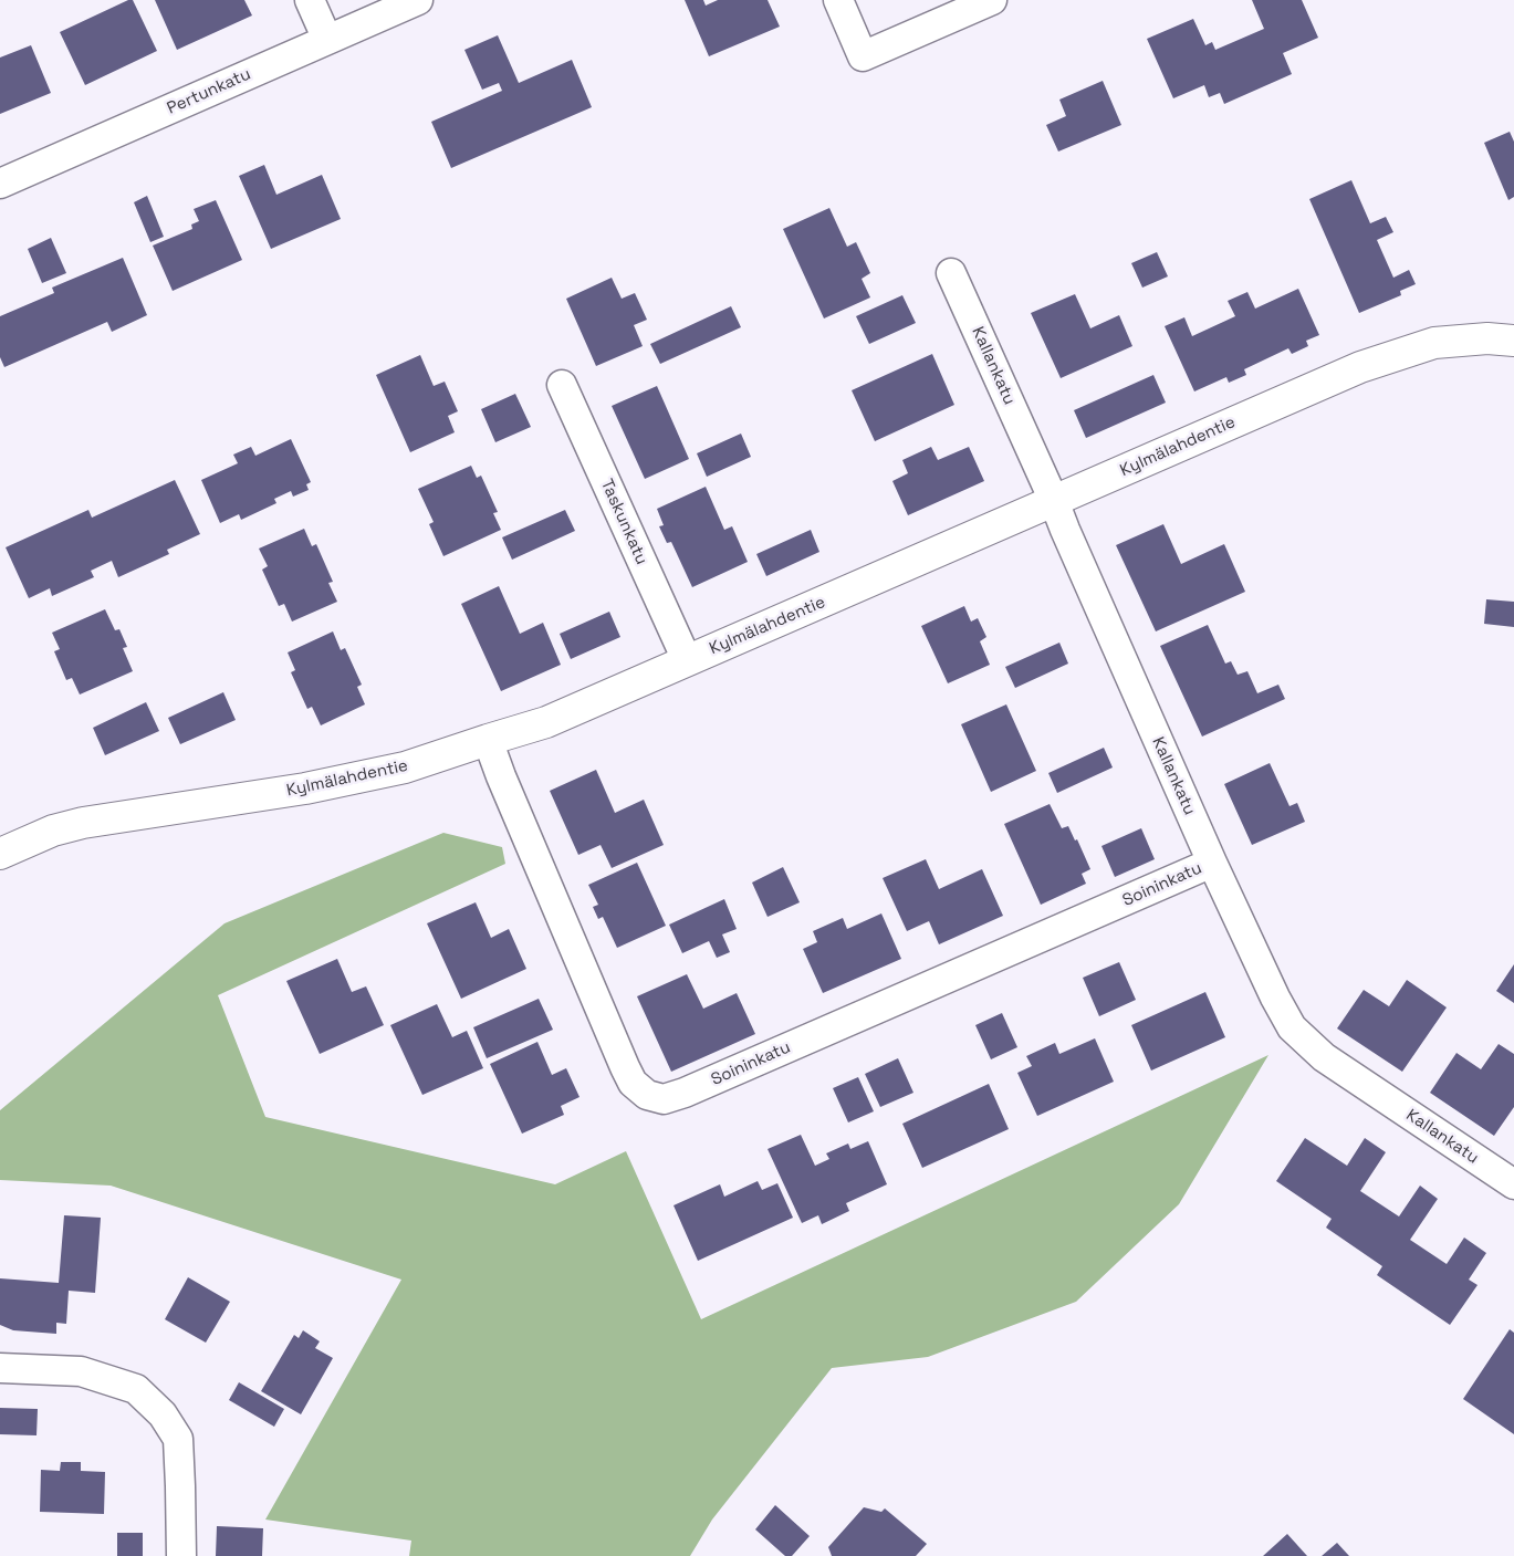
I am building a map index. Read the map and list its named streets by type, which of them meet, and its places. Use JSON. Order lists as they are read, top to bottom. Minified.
{"streets":{"street":["Pertunkatu","Kallankatu","Kylmälahdentie","Taskunkatu","Soininkatu"]},"crossings":[["Kallankatu","Kylmälahdentie"],["Kallankatu","Soininkatu"],["Kylmälahdentie","Taskunkatu"],["Kylmälahdentie","Soininkatu"]]}
